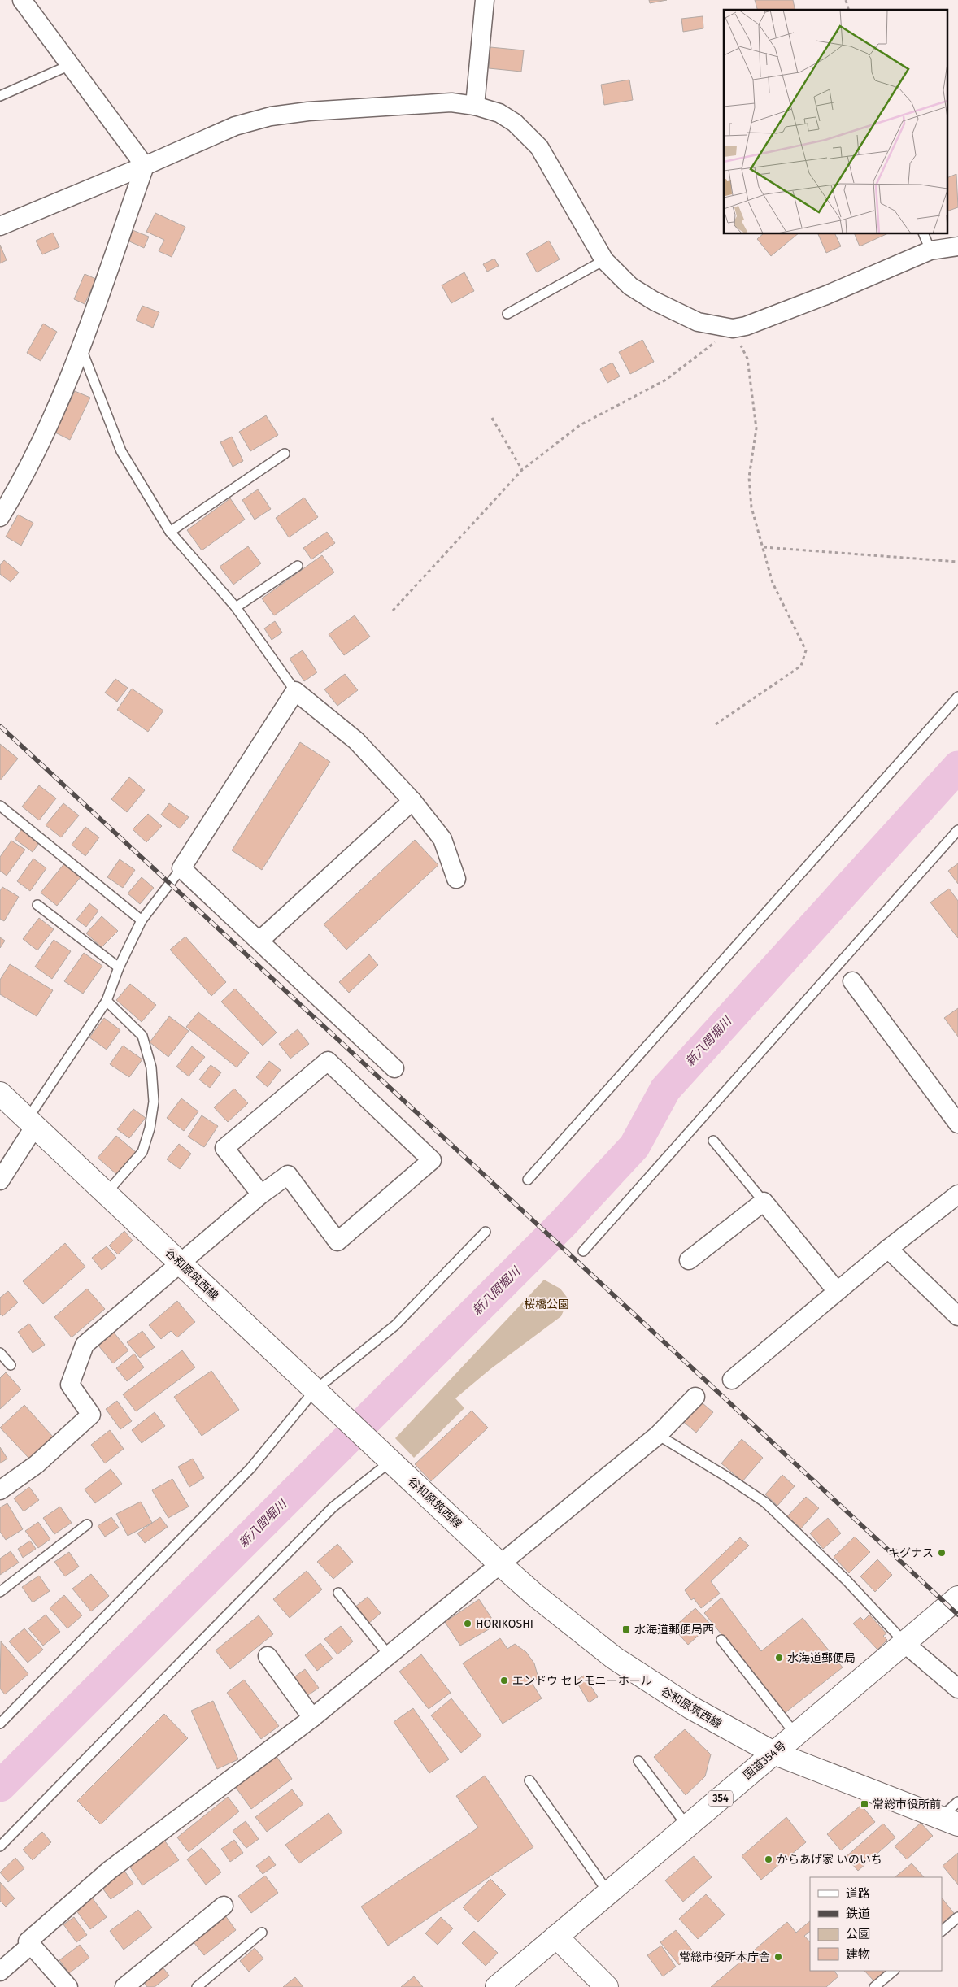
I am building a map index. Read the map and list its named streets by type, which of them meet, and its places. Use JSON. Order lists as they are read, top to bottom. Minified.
{"streets":{"main road":["谷和原筑西線","国道354号","354"]},"crossings":[["谷和原筑西線","国道354号"]],"water":["新八間堀川"],"parks":["桜橋公園"],"places":{"other":["キグナス","HORIKOSHI","水海道郵便局","エンドウ セレモニーホール","からあげ家 いのいち","常総市役所本庁舎"],"transit":["水海道郵便局西","常総市役所前"]},"legend":["道路","鉄道","公園","建物"]}
